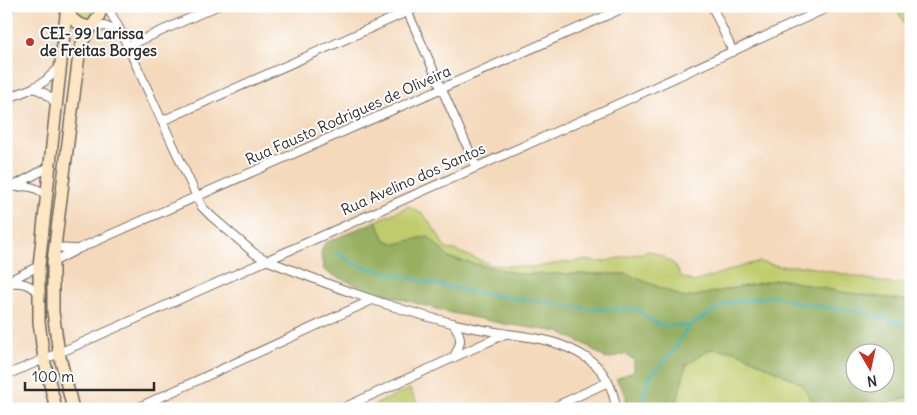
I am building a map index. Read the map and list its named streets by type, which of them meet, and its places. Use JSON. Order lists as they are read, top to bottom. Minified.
{"streets":{"street":["Rua Fausto Rodrigues de Oliveira","Rua Avelino dos Santos"]},"places":["CEI- 99 Larissa de Freitas Borges"],"scale_bar":"100 m","north":"bottom"}
